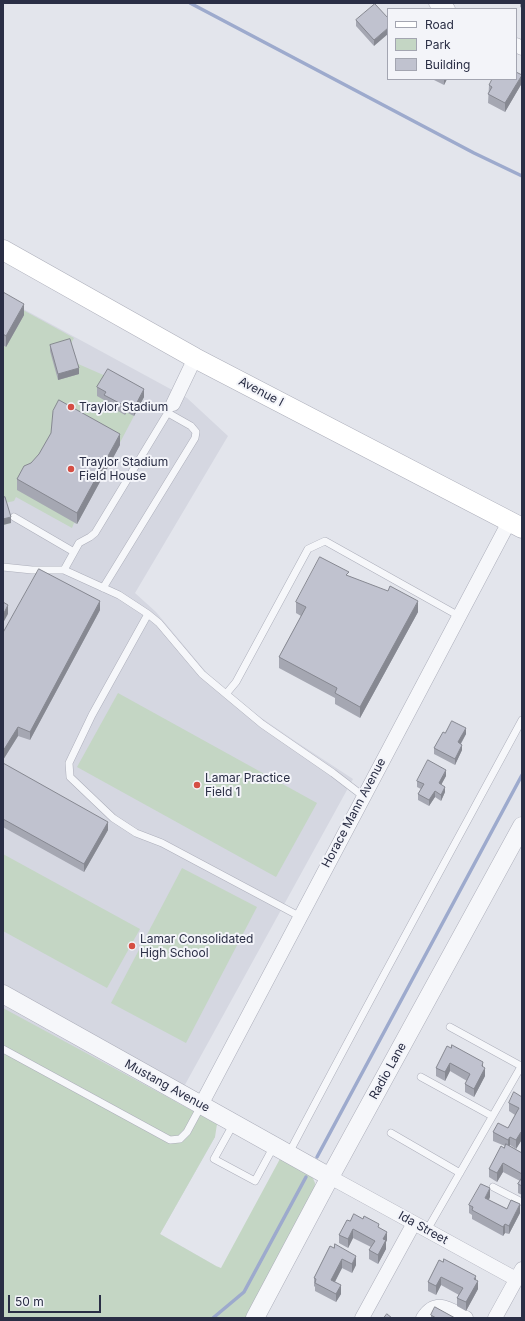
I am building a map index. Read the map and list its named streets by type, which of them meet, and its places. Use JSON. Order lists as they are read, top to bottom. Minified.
{"streets":{"main road":["Avenue I"],"street":["Horace Mann Avenue","Radio Lane","Mustang Avenue","Ida Street"]},"crossings":[["Avenue I","Horace Mann Avenue"],["Horace Mann Avenue","Mustang Avenue"],["Radio Lane","Mustang Avenue"],["Radio Lane","Ida Street"],["Mustang Avenue","Ida Street"]],"places":["Traylor Stadium","Traylor Stadium Field House","Lamar Practice Field 1","Lamar Consolidated High School"],"legend":["Road","Park","Building"],"scale_bar":"50 m"}
